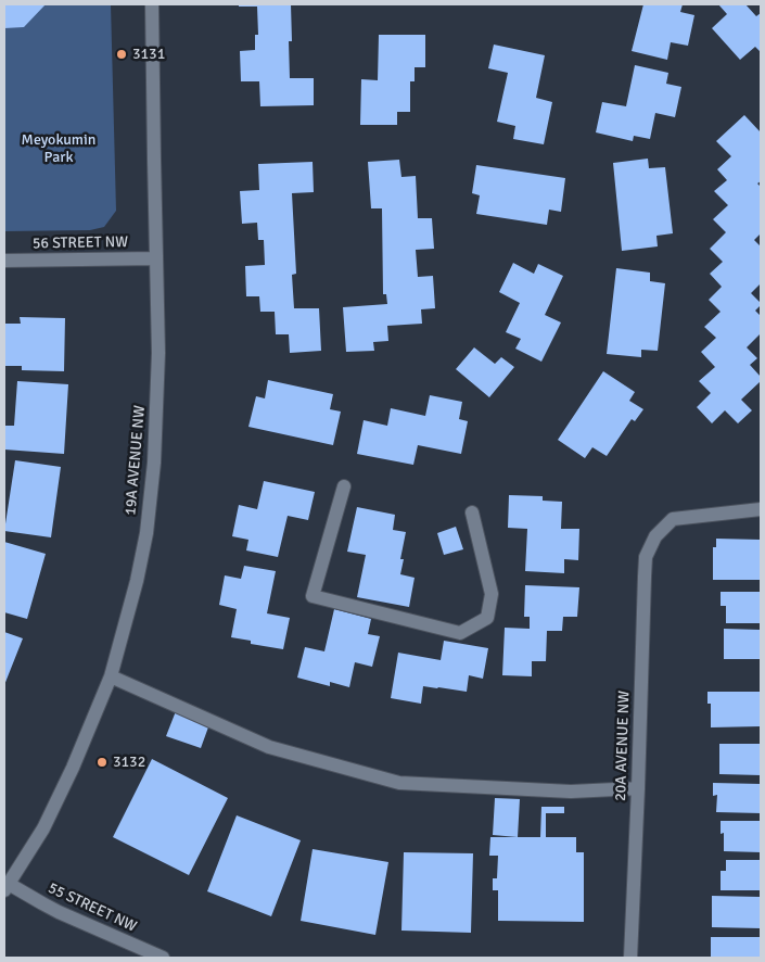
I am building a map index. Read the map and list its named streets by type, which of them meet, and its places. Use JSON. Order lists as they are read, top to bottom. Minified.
{"streets":{"street":["56 STREET NW","19A AVENUE NW","20A AVENUE NW","55 STREET NW"]},"crossings":[["56 STREET NW","19A AVENUE NW"],["19A AVENUE NW","55 STREET NW"]],"parks":["Meyokumin Park"],"places":["3131","3132"]}
